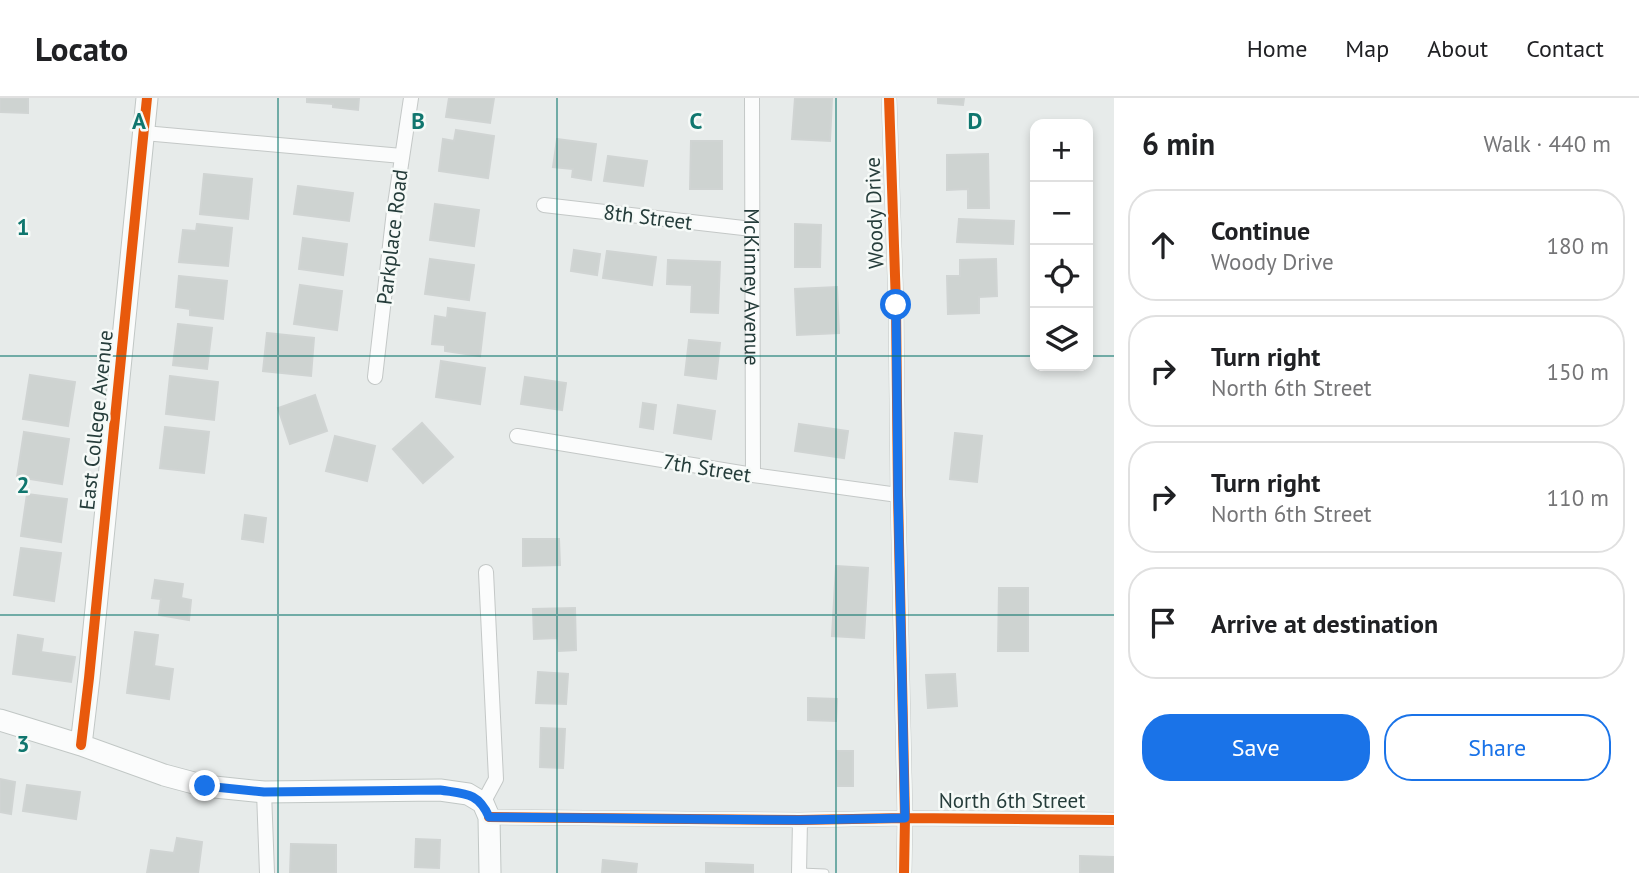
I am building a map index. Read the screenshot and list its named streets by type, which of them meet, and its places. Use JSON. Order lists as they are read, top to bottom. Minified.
{"streets":{"street":["Woody Drive","8th Street","Parkplace Road","McKinney Avenue","East College Avenue","7th Street","North 6th Street"]},"crossings":[["Woody Drive","7th Street"],["Woody Drive","North 6th Street"],["8th Street","McKinney Avenue"],["McKinney Avenue","7th Street"],["East College Avenue","North 6th Street"]],"page":{"header":"Locato","nav":["Home","Map","About","Contact"],"heading":["6 min","Walk · 440 m"],"map_buttons":["+","−"],"list":[["Continue","Woody Drive","180 m"],["Turn right","North 6th Street","150 m"],["Turn right","North 6th Street","110 m"],"Arrive at destination"],"buttons":["Save","Share"]},"grid":{"columns":["A","B","C","D"],"rows":["1","2","3"]}}
